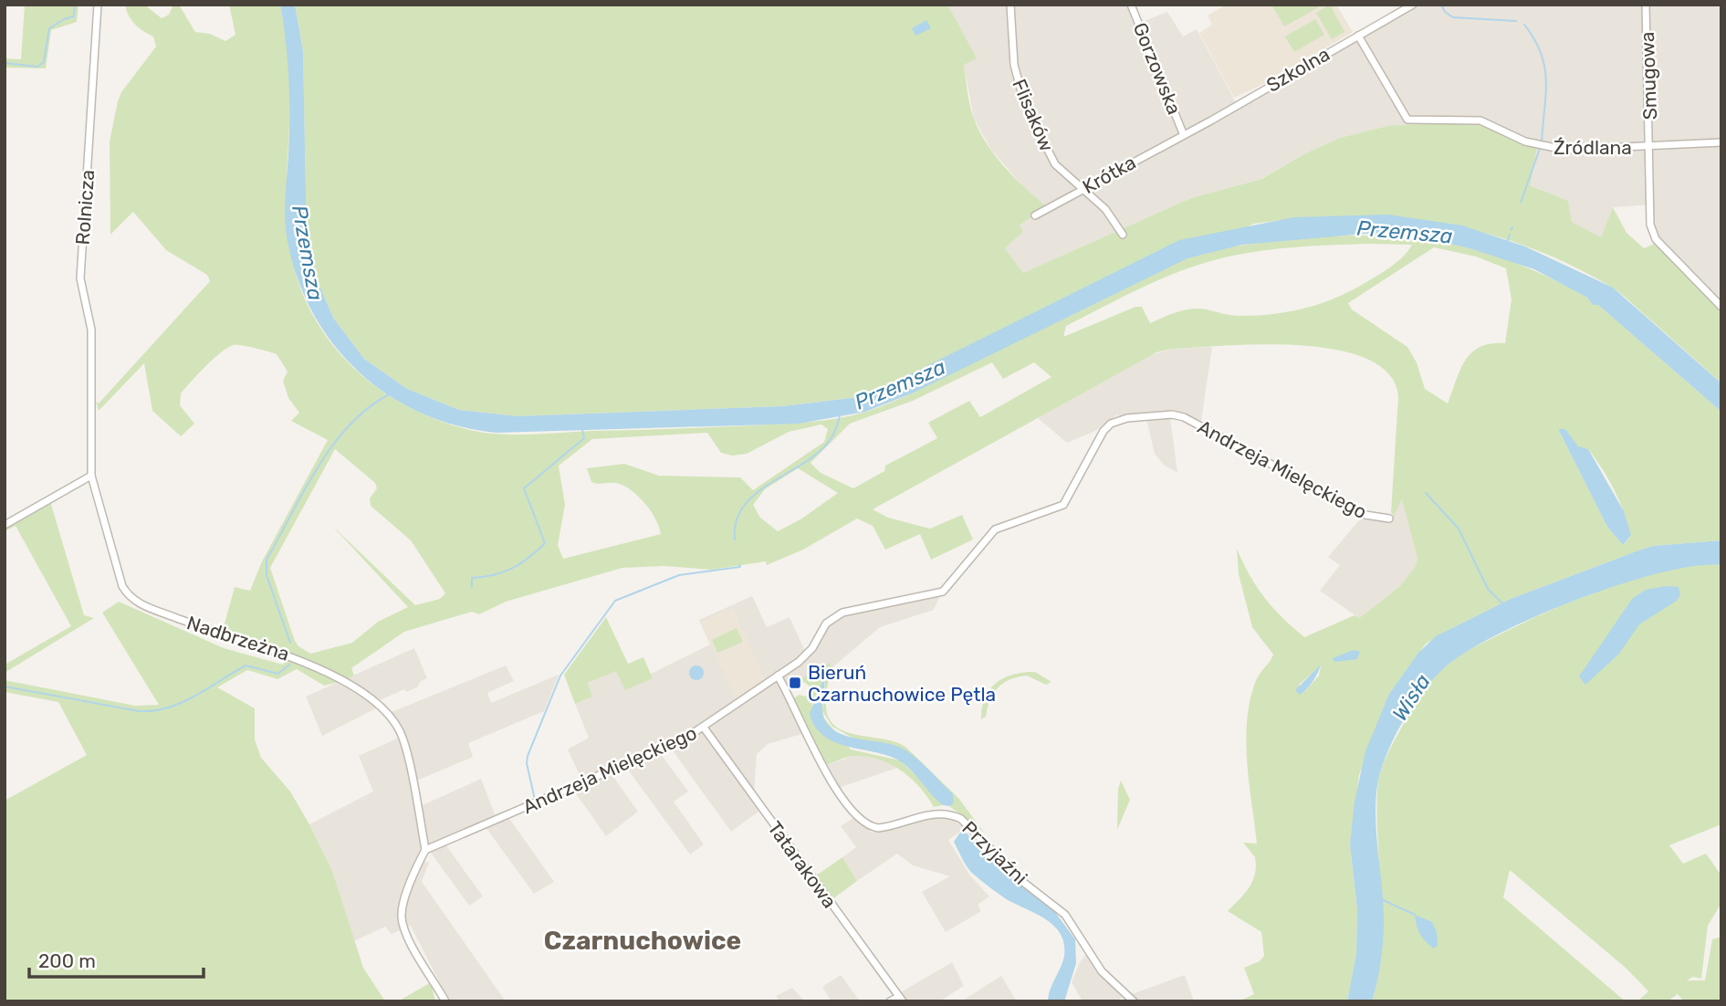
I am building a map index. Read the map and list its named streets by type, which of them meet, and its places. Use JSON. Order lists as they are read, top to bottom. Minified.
{"streets":{"street":["Gorzowska","Szkolna","Smugowa","Flisaków","Źródlana","Krótka","Rolnicza","Andrzeja Mielęckiego","Nadbrzeżna","Przyjaźni","Tatarakowa"]},"crossings":[["Gorzowska","Szkolna"],["Gorzowska","Krótka"],["Szkolna","Źródlana"],["Szkolna","Krótka"],["Smugowa","Źródlana"],["Flisaków","Krótka"],["Rolnicza","Nadbrzeżna"],["Andrzeja Mielęckiego","Nadbrzeżna"],["Andrzeja Mielęckiego","Przyjaźni"],["Andrzeja Mielęckiego","Tatarakowa"]],"districts":["Czarnuchowice"],"water":["Przemsza","Wisła"],"places":{"transit":["Bieruń Czarnuchowice Pętla"]},"scale_bar":"200 m"}
